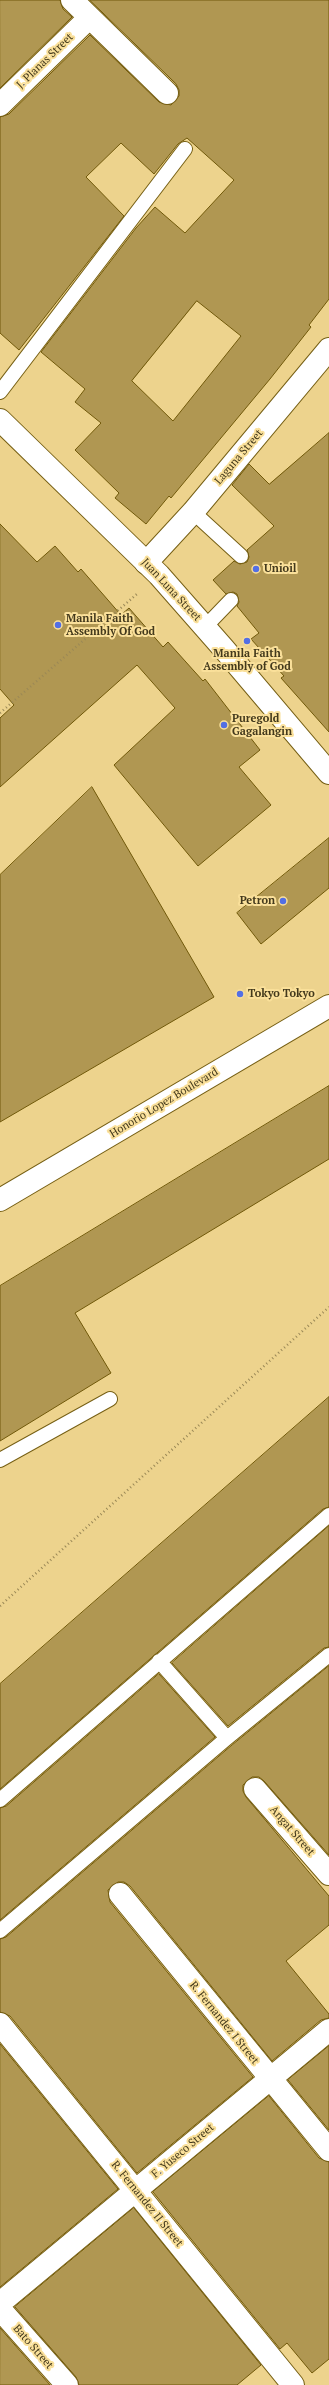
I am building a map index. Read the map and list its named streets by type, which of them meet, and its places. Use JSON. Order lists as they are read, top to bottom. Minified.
{"streets":{"street":["J. Planas Street","Laguna Street","Juan Luna Street","Honorio Lopez Boulevard","Angat Street","R. Fernandez I Street","F. Yuseco Street","R. Fernandez II Street","Bato Street"]},"crossings":[["Laguna Street","Juan Luna Street"],["R. Fernandez I Street","F. Yuseco Street"],["F. Yuseco Street","R. Fernandez II Street"]],"places":["Unioil","Manila Faith Assembly Of God","Manila Faith Assembly of God","Puregold Gagalangin","Petron","Tokyo Tokyo"]}
